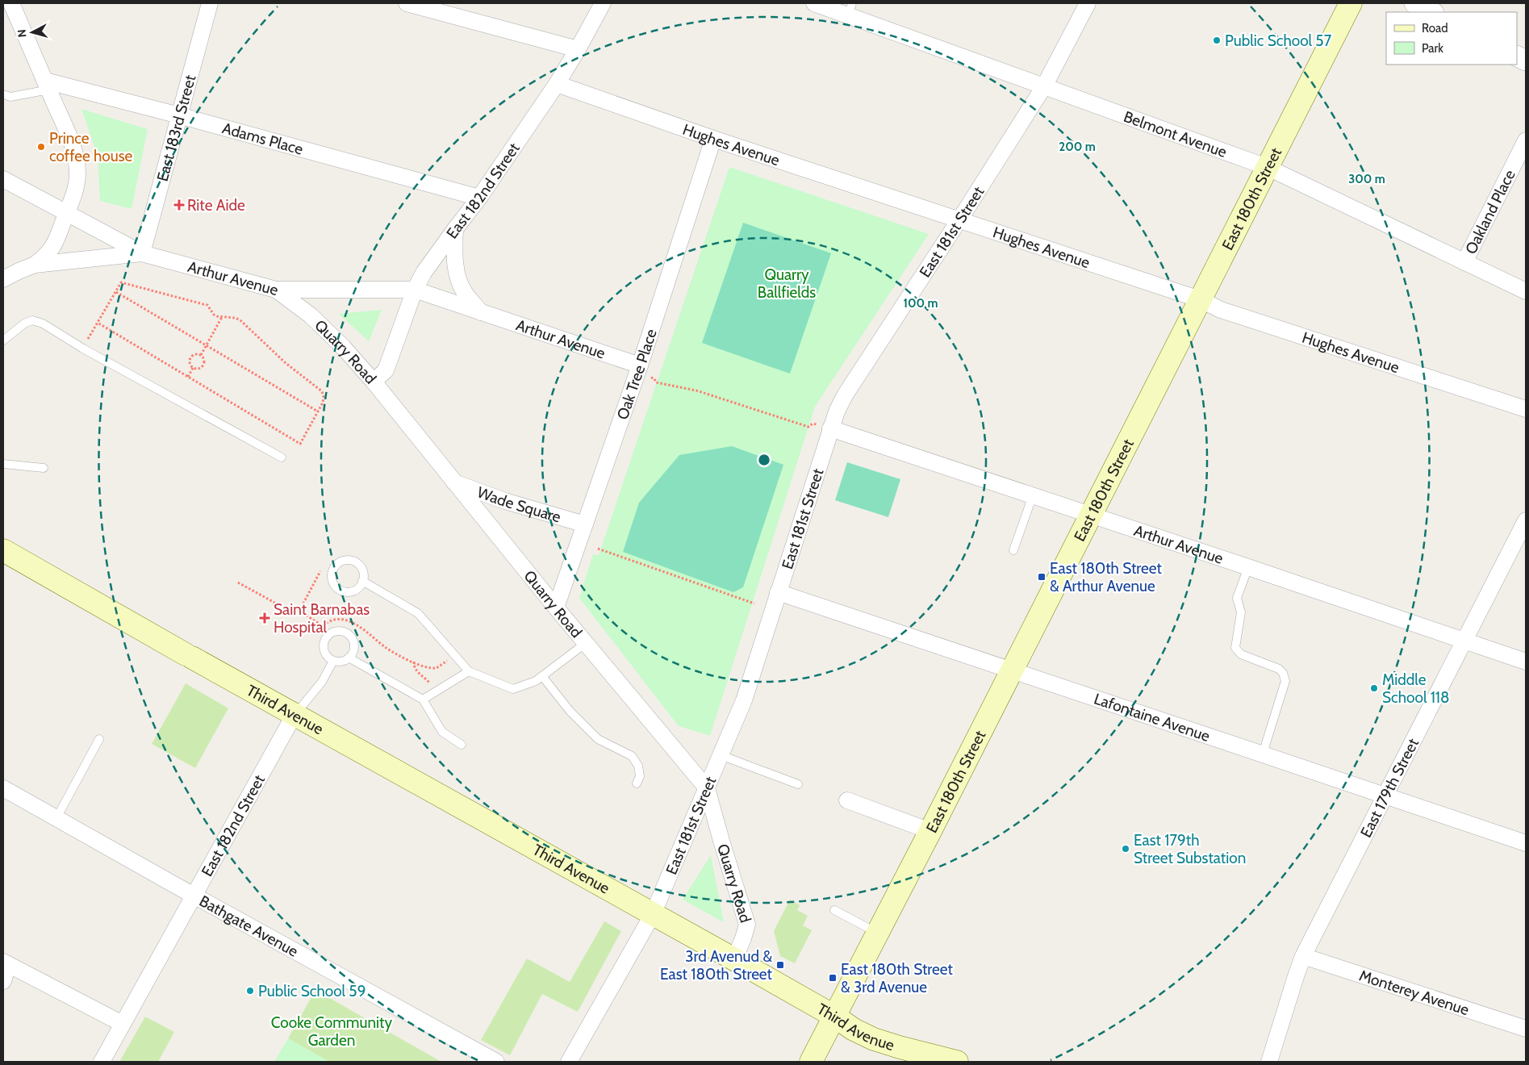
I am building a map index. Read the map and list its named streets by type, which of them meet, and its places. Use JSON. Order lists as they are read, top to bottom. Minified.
{"streets":{"main road":["East 180th Street","Third Avenue"],"street":["East 183rd Street","Belmont Avenue","Adams Place","Hughes Avenue","East 182nd Street","Oakland Place","East 181st Street","Arthur Avenue","Quarry Road","Oak Tree Place","Wade Square","Lafontaine Avenue","East 179th Street","Bathgate Avenue","Monterey Avenue"]},"crossings":[["East 183rd Street","Adams Place"],["East 183rd Street","Arthur Avenue"],["Belmont Avenue","East 180th Street"],["Belmont Avenue","Oakland Place"],["Belmont Avenue","East 181st Street"],["Adams Place","East 182nd Street"],["Hughes Avenue","East 182nd Street"],["Hughes Avenue","East 180th Street"],["Hughes Avenue","East 181st Street"],["Hughes Avenue","Oak Tree Place"],["East 182nd Street","Arthur Avenue"],["East 182nd Street","Quarry Road"],["East 182nd Street","Third Avenue"],["East 182nd Street","Bathgate Avenue"],["East 180th Street","Arthur Avenue"],["East 180th Street","Third Avenue"],["East 180th Street","Lafontaine Avenue"],["East 181st Street","Arthur Avenue"],["East 181st Street","Quarry Road"],["East 181st Street","Third Avenue"],["East 181st Street","Lafontaine Avenue"],["Arthur Avenue","Quarry Road"],["Arthur Avenue","Oak Tree Place"],["Arthur Avenue","East 179th Street"],["Quarry Road","Oak Tree Place"],["Quarry Road","Wade Square"],["Quarry Road","Third Avenue"],["Oak Tree Place","Wade Square"],["Lafontaine Avenue","East 179th Street"],["East 179th Street","Monterey Avenue"]],"parks":["Quarry Ballfields","Cooke Community Garden"],"places":{"other":["Public School 57","Prince coffee house","Middle School 118","East 179th Street Substation","Public School 59"],"health":["Rite Aide","Saint Barnabas Hospital"],"transit":["East 180th Street & Arthur Avenue","3rd Avenud & East 180th Street","East 180th Street & 3rd Avenue"]},"legend":["Road","Park"],"north":"left","rings":["200 m","300 m","100 m"]}
